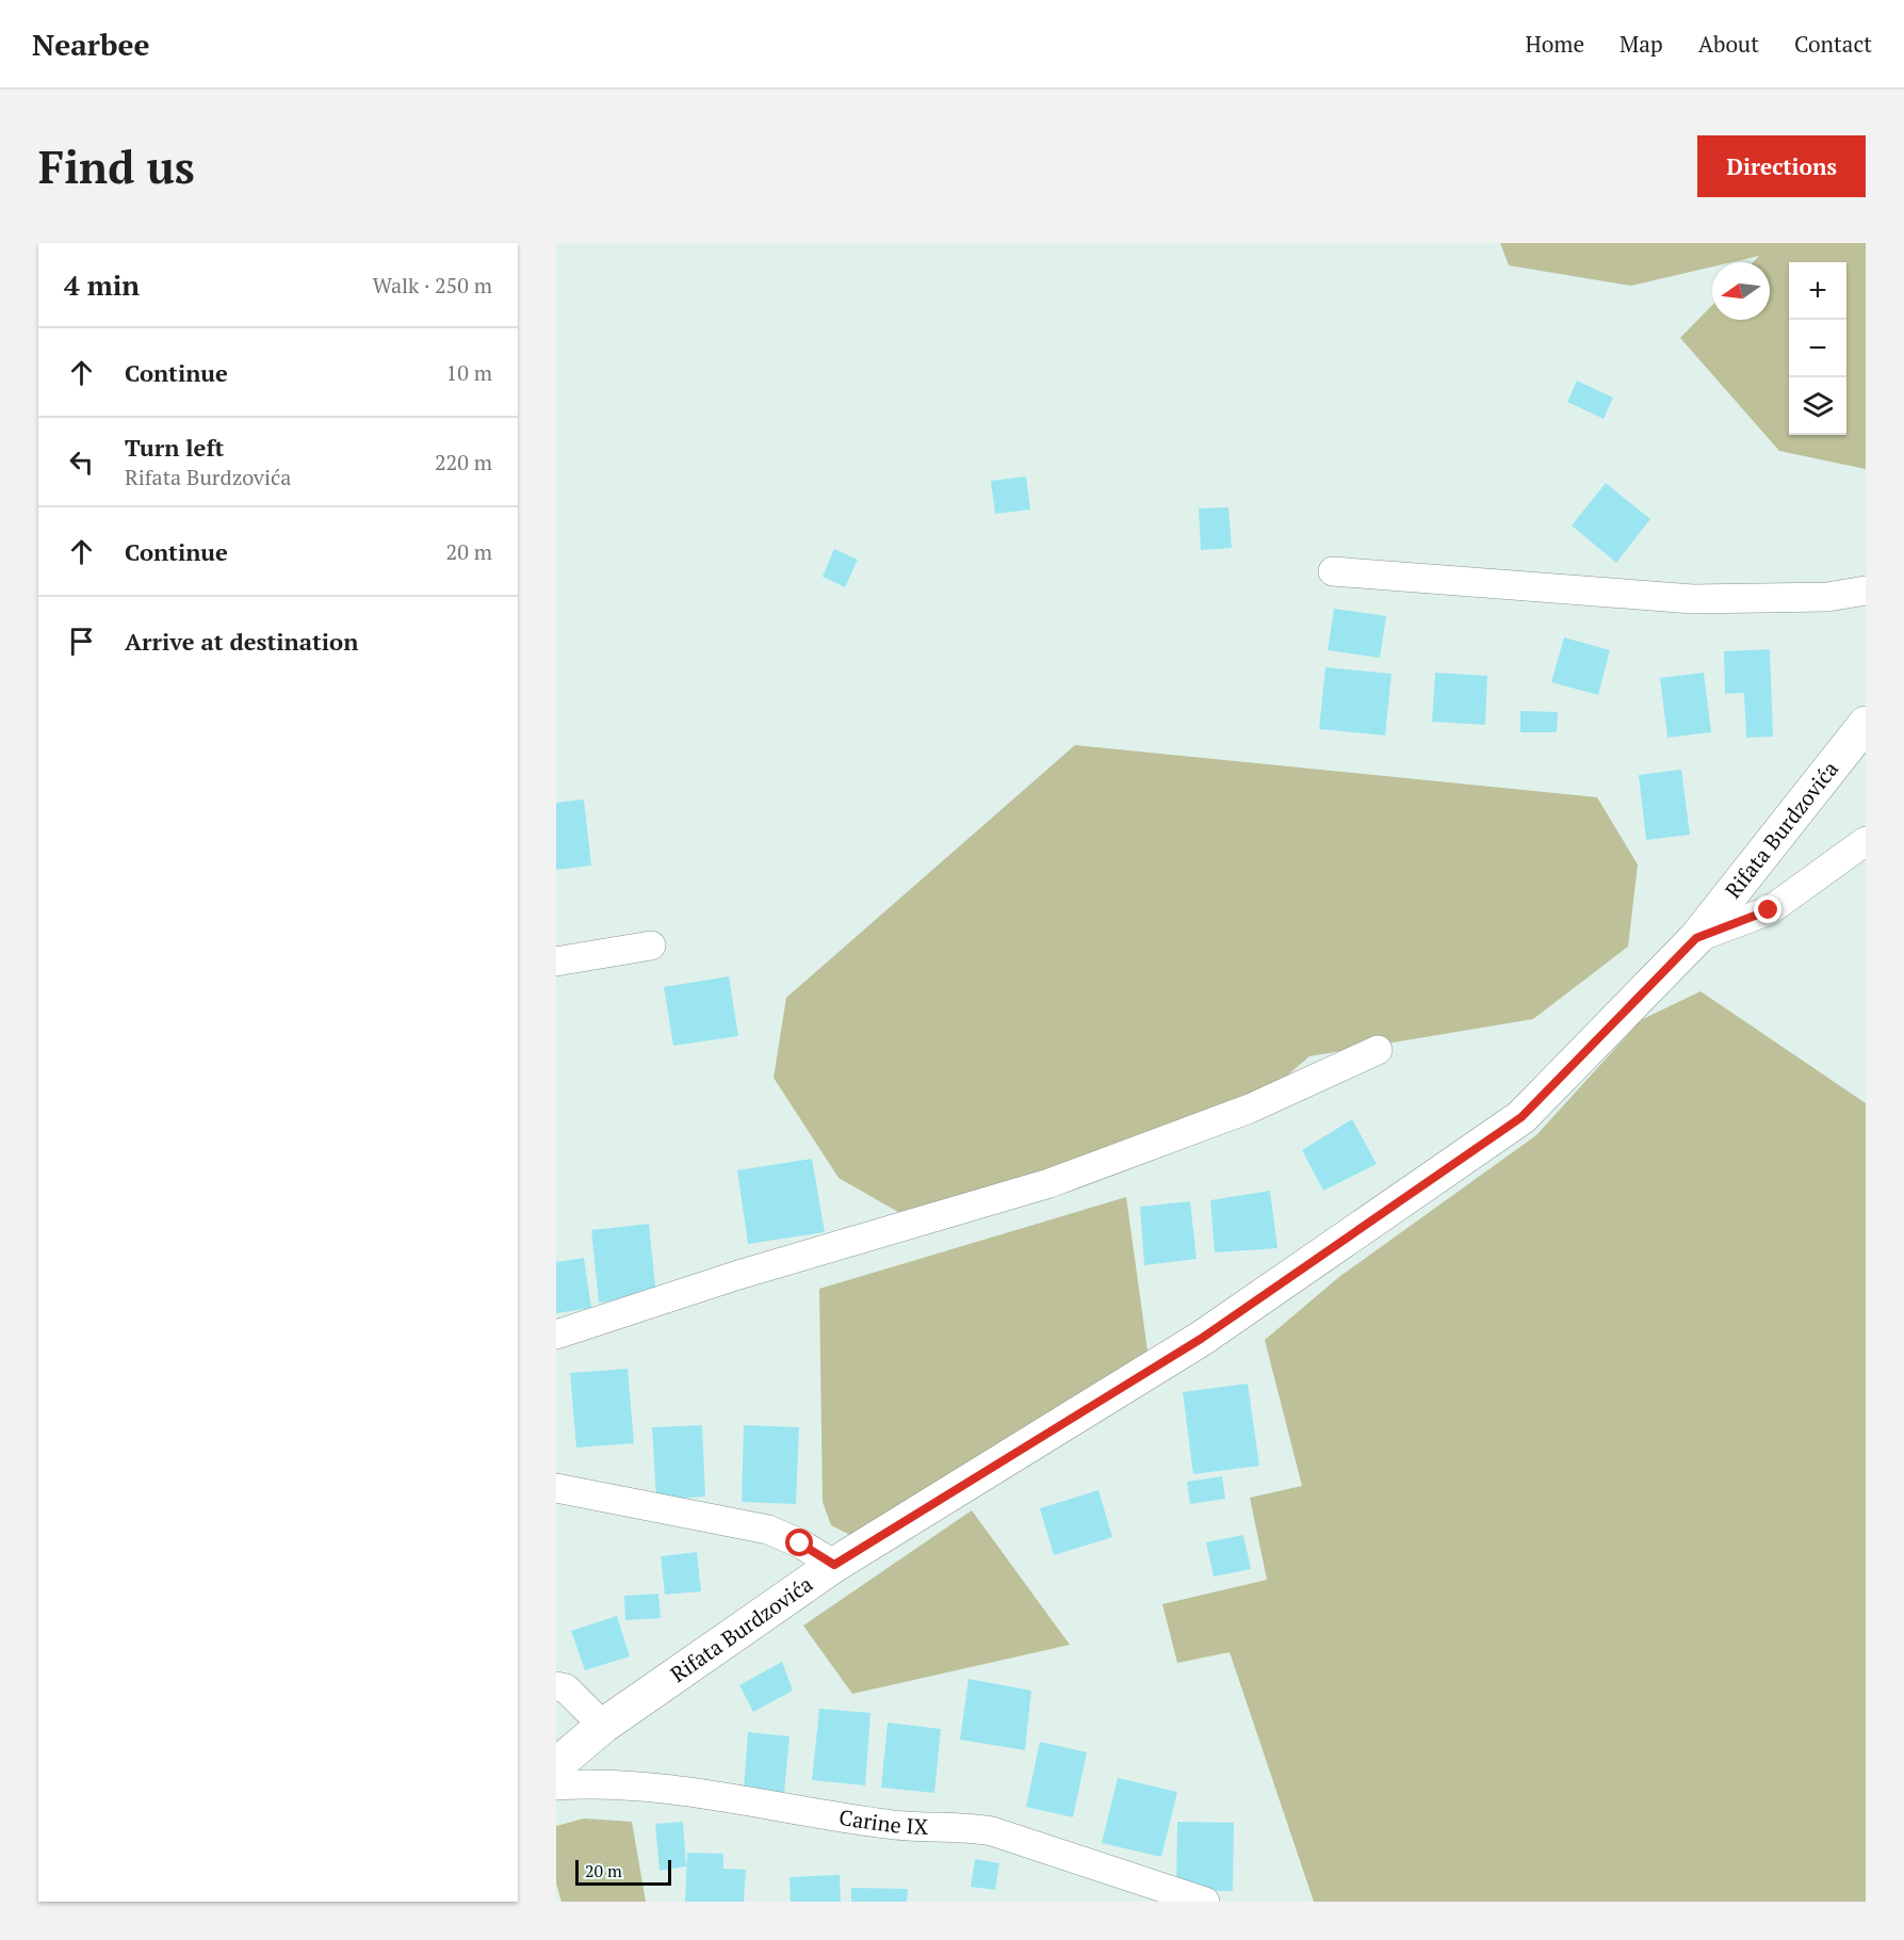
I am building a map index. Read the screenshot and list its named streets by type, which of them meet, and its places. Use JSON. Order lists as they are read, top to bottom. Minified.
{"streets":{"street":["Rifata Burdzovića","Carine IX"]},"scale_bar":"20 m","north":"left","page":{"header":"Nearbee","nav":["Home","Map","About","Contact"],"buttons":"Directions","title":"Find us","heading":["4 min","Walk · 250 m"],"map_buttons":["+","−"],"list":[["Continue","10 m"],["Turn left","Rifata Burdzovića","220 m"],["Continue","20 m"],"Arrive at destination"],"scale":"20 m"}}
